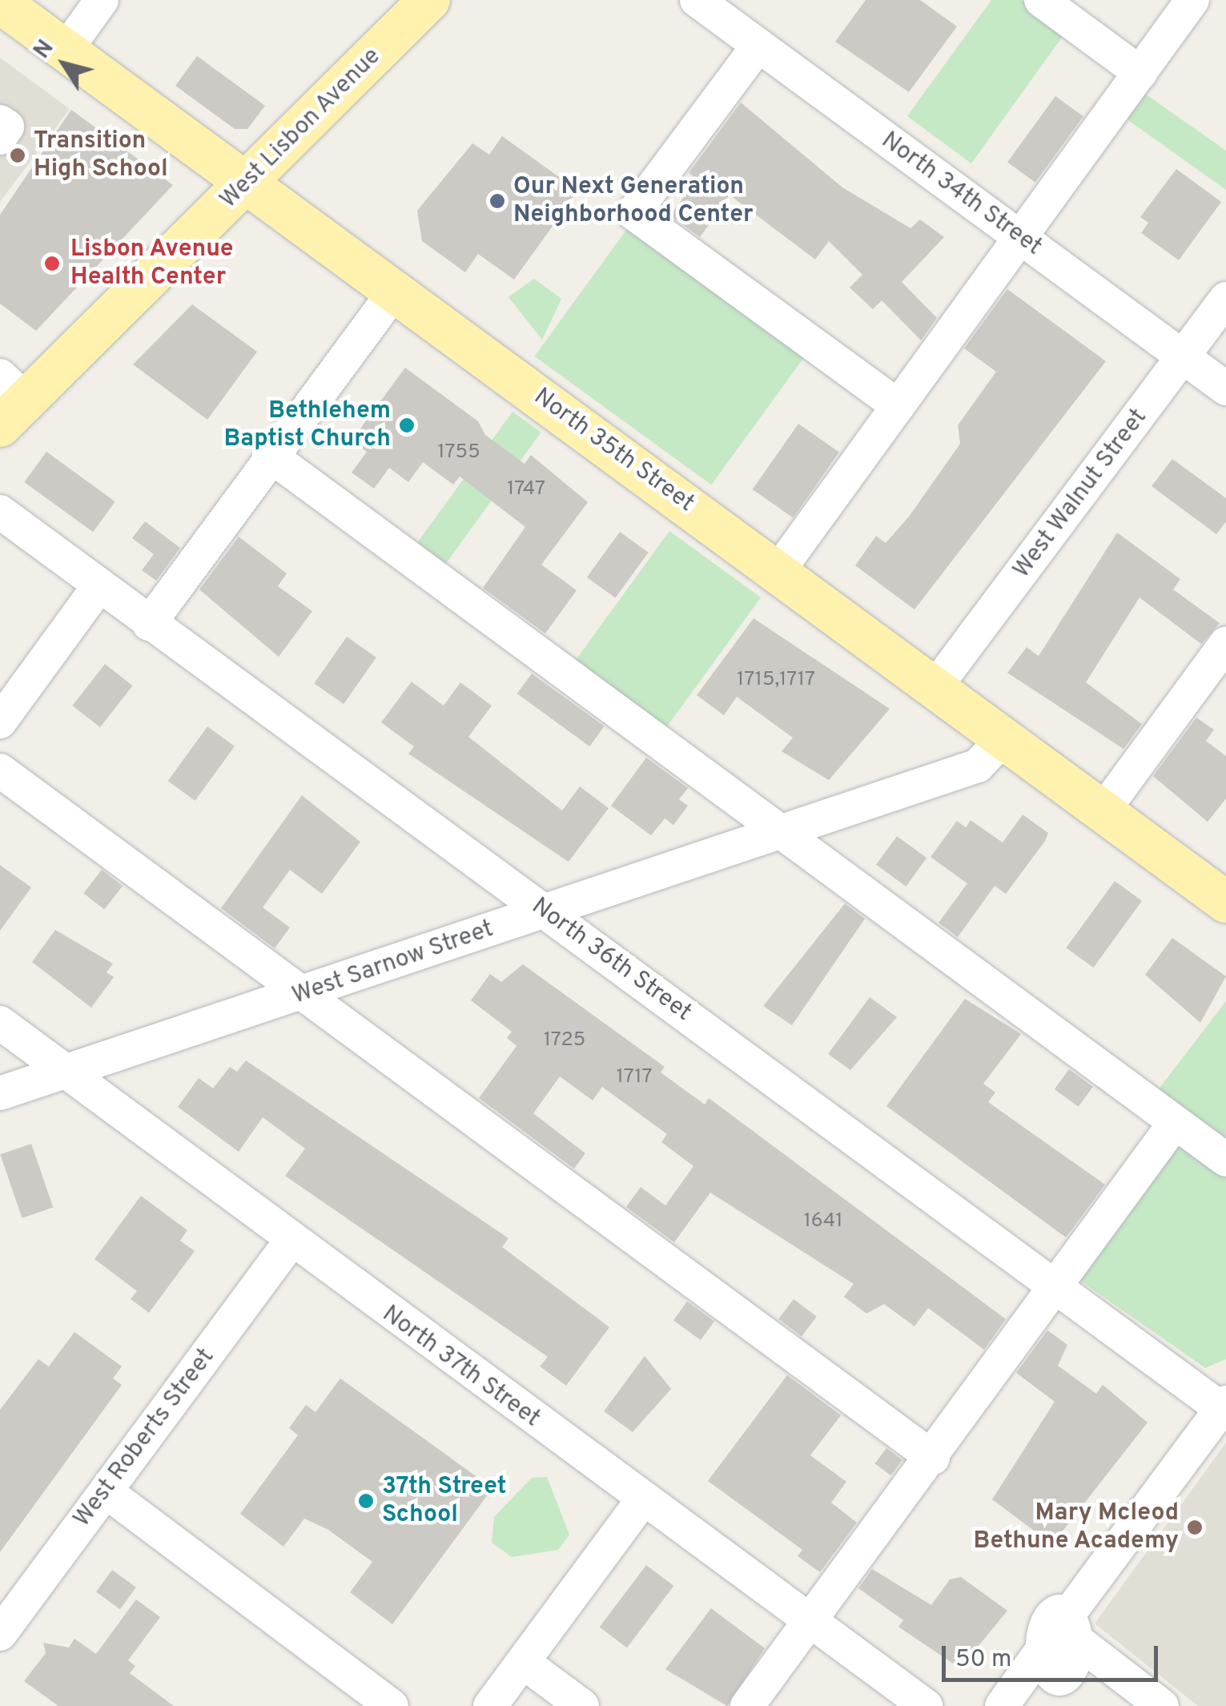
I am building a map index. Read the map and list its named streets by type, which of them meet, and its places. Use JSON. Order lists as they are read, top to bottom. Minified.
{"streets":{"main road":["West Lisbon Avenue","North 35th Street"],"street":["North 34th Street","West Walnut Street","North 36th Street","West Sarnow Street","North 37th Street","West Roberts Street"]},"crossings":[["West Lisbon Avenue","North 35th Street"],["North 34th Street","West Walnut Street"],["North 35th Street","West Walnut Street"],["North 35th Street","West Sarnow Street"],["North 36th Street","West Sarnow Street"],["West Sarnow Street","North 37th Street"],["North 37th Street","West Roberts Street"]],"places":["Transition High School","Our Next Generation Neighborhood Center","Lisbon Avenue Health Center","Bethlehem Baptist Church","37th Street School","Mary Mcleod Bethune Academy"],"house_numbers":["1755","1747","1715,1717","1725","1717","1641"],"scale_bar":"50 m","north":"top left"}
